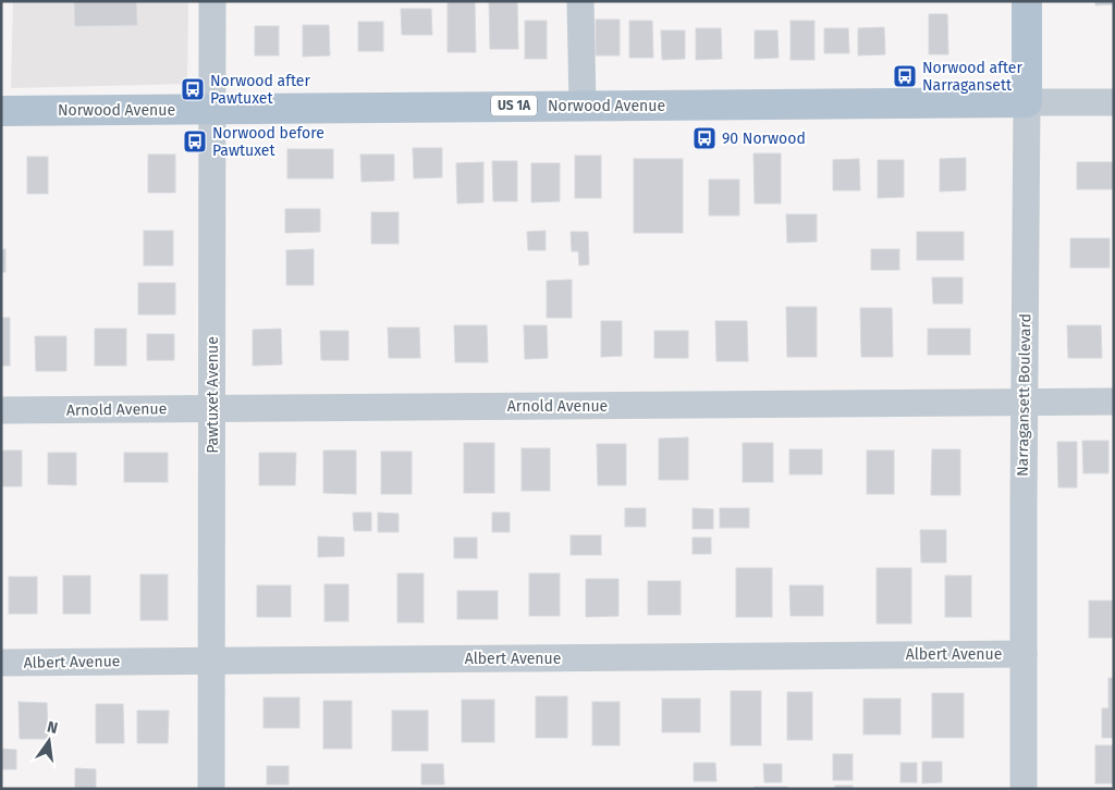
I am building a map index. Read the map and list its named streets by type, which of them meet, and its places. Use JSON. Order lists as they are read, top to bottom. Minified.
{"streets":{"main road":["US 1A","Norwood Avenue","Narragansett Boulevard"],"street":["Pawtuxet Avenue","Arnold Avenue","Albert Avenue"]},"crossings":[["Norwood Avenue","Pawtuxet Avenue"],["Norwood Avenue","Narragansett Boulevard"],["Pawtuxet Avenue","Arnold Avenue"],["Pawtuxet Avenue","Albert Avenue"],["Narragansett Boulevard","Arnold Avenue"],["Narragansett Boulevard","Albert Avenue"]],"places":{"bus stop":["Norwood after Narragansett","Norwood after Pawtuxet","90 Norwood","Norwood before Pawtuxet"]},"north":"top"}
